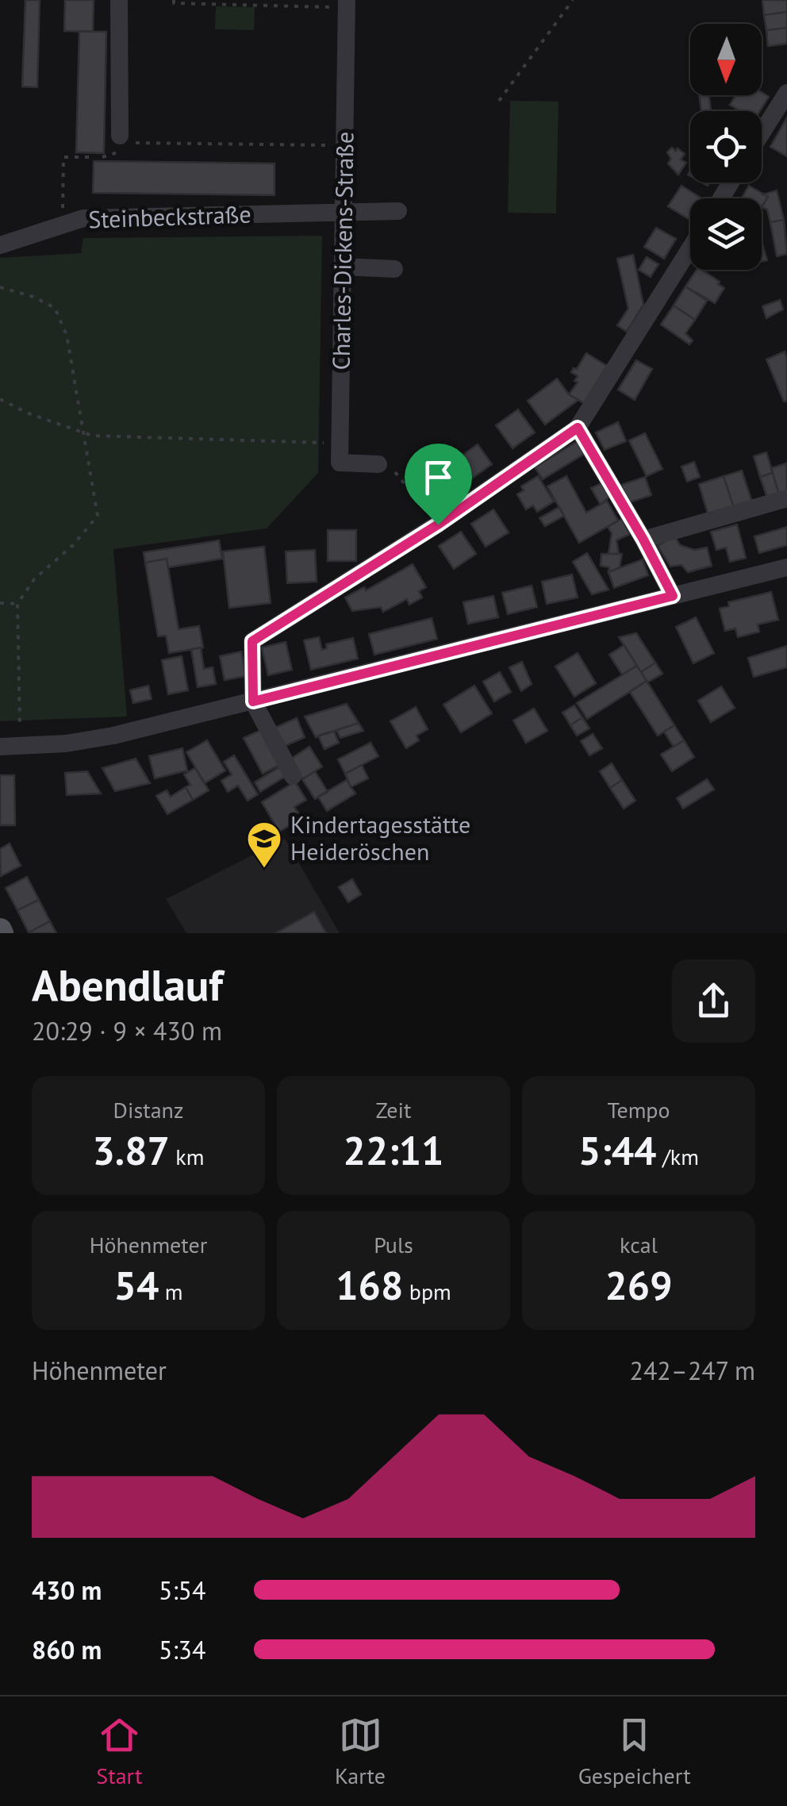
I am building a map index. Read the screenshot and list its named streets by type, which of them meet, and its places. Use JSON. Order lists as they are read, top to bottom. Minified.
{"streets":{"street":["Steinbeckstraße","Charles-Dickens-Straße"]},"crossings":[["Steinbeckstraße","Charles-Dickens-Straße"]],"places":{"school or university":["Kindertagesstätte Heideröschen"]},"north":"bottom","page":{"heading":["Abendlauf","20:29 · 9 × 430 m"],"stats":[["Distanz","3.87 km"],["Zeit","22:11"],["Tempo","5:44 /km"],["Höhenmeter","54 m"],["Puls","168 bpm"],["kcal","269"]],"chart":["Höhenmeter","242–247 m"],"list":[{"name":"430 m","note":"5:54"},{"name":"860 m","note":"5:34"}],"tabs":["Start","Karte","Gespeichert"]}}
